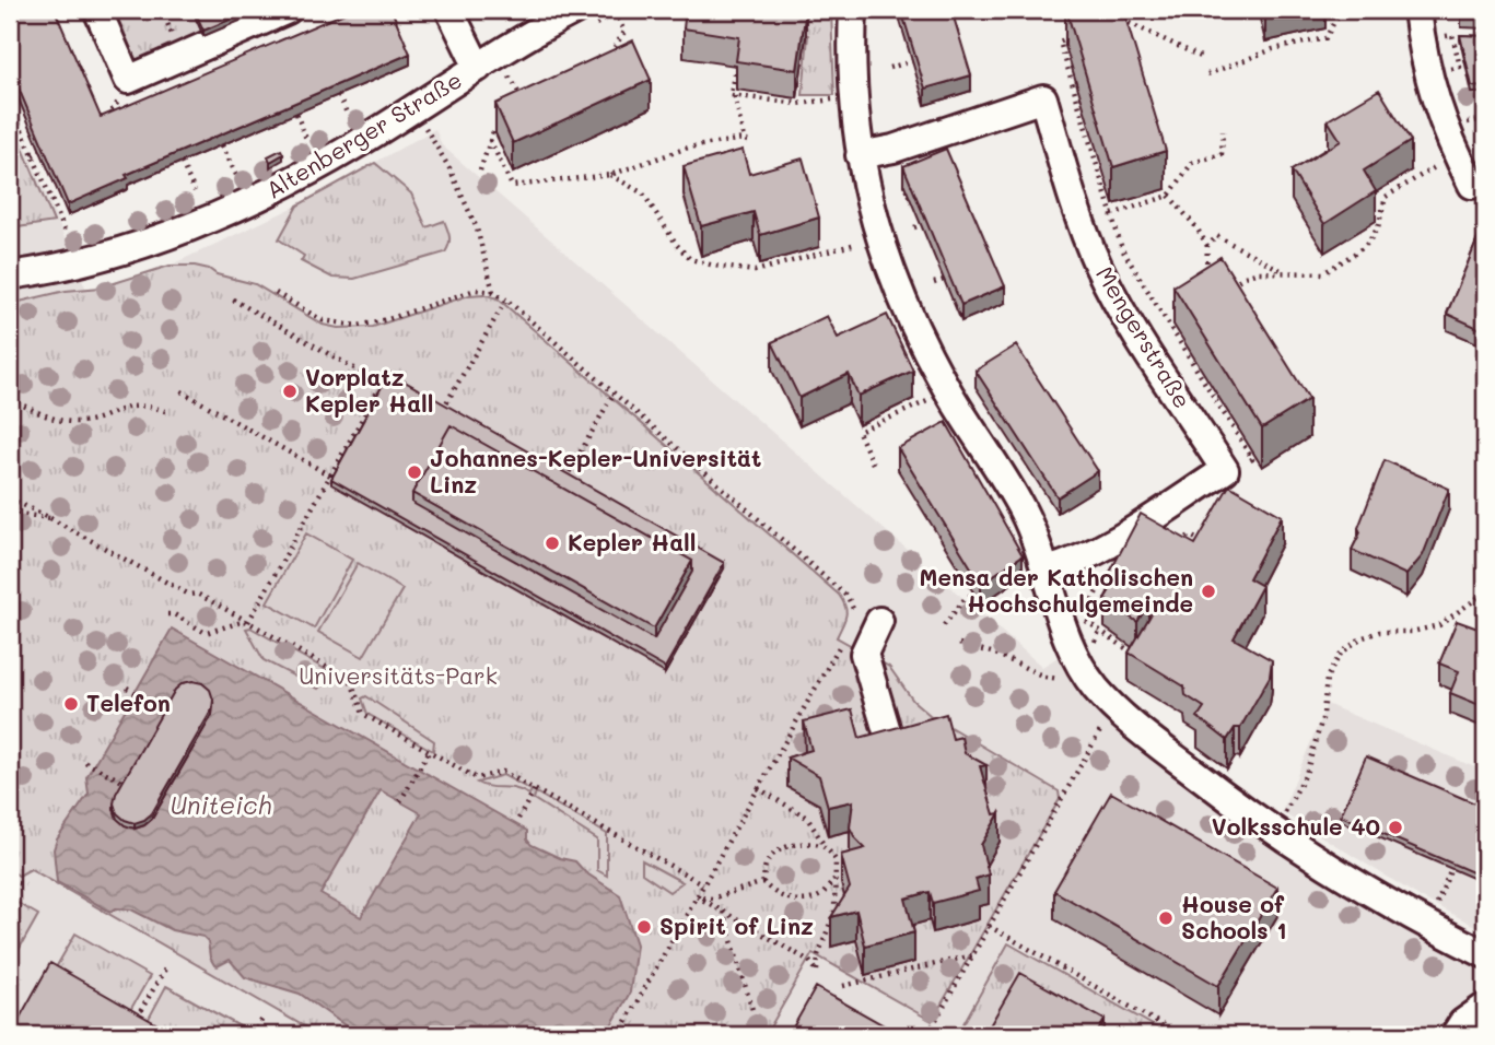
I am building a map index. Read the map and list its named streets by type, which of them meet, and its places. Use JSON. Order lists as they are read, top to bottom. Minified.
{"streets":{"street":["Altenberger Straße","Mengerstraße"]},"water":["Uniteich"],"parks":["Universitäts-Park"],"places":["Vorplatz Kepler Hall","Johannes-Kepler-Universität Linz","Kepler Hall","Mensa der Katholischen Hochschulgemeinde","Telefon","Volksschule 40","House of Schools 1","Spirit of Linz"]}
